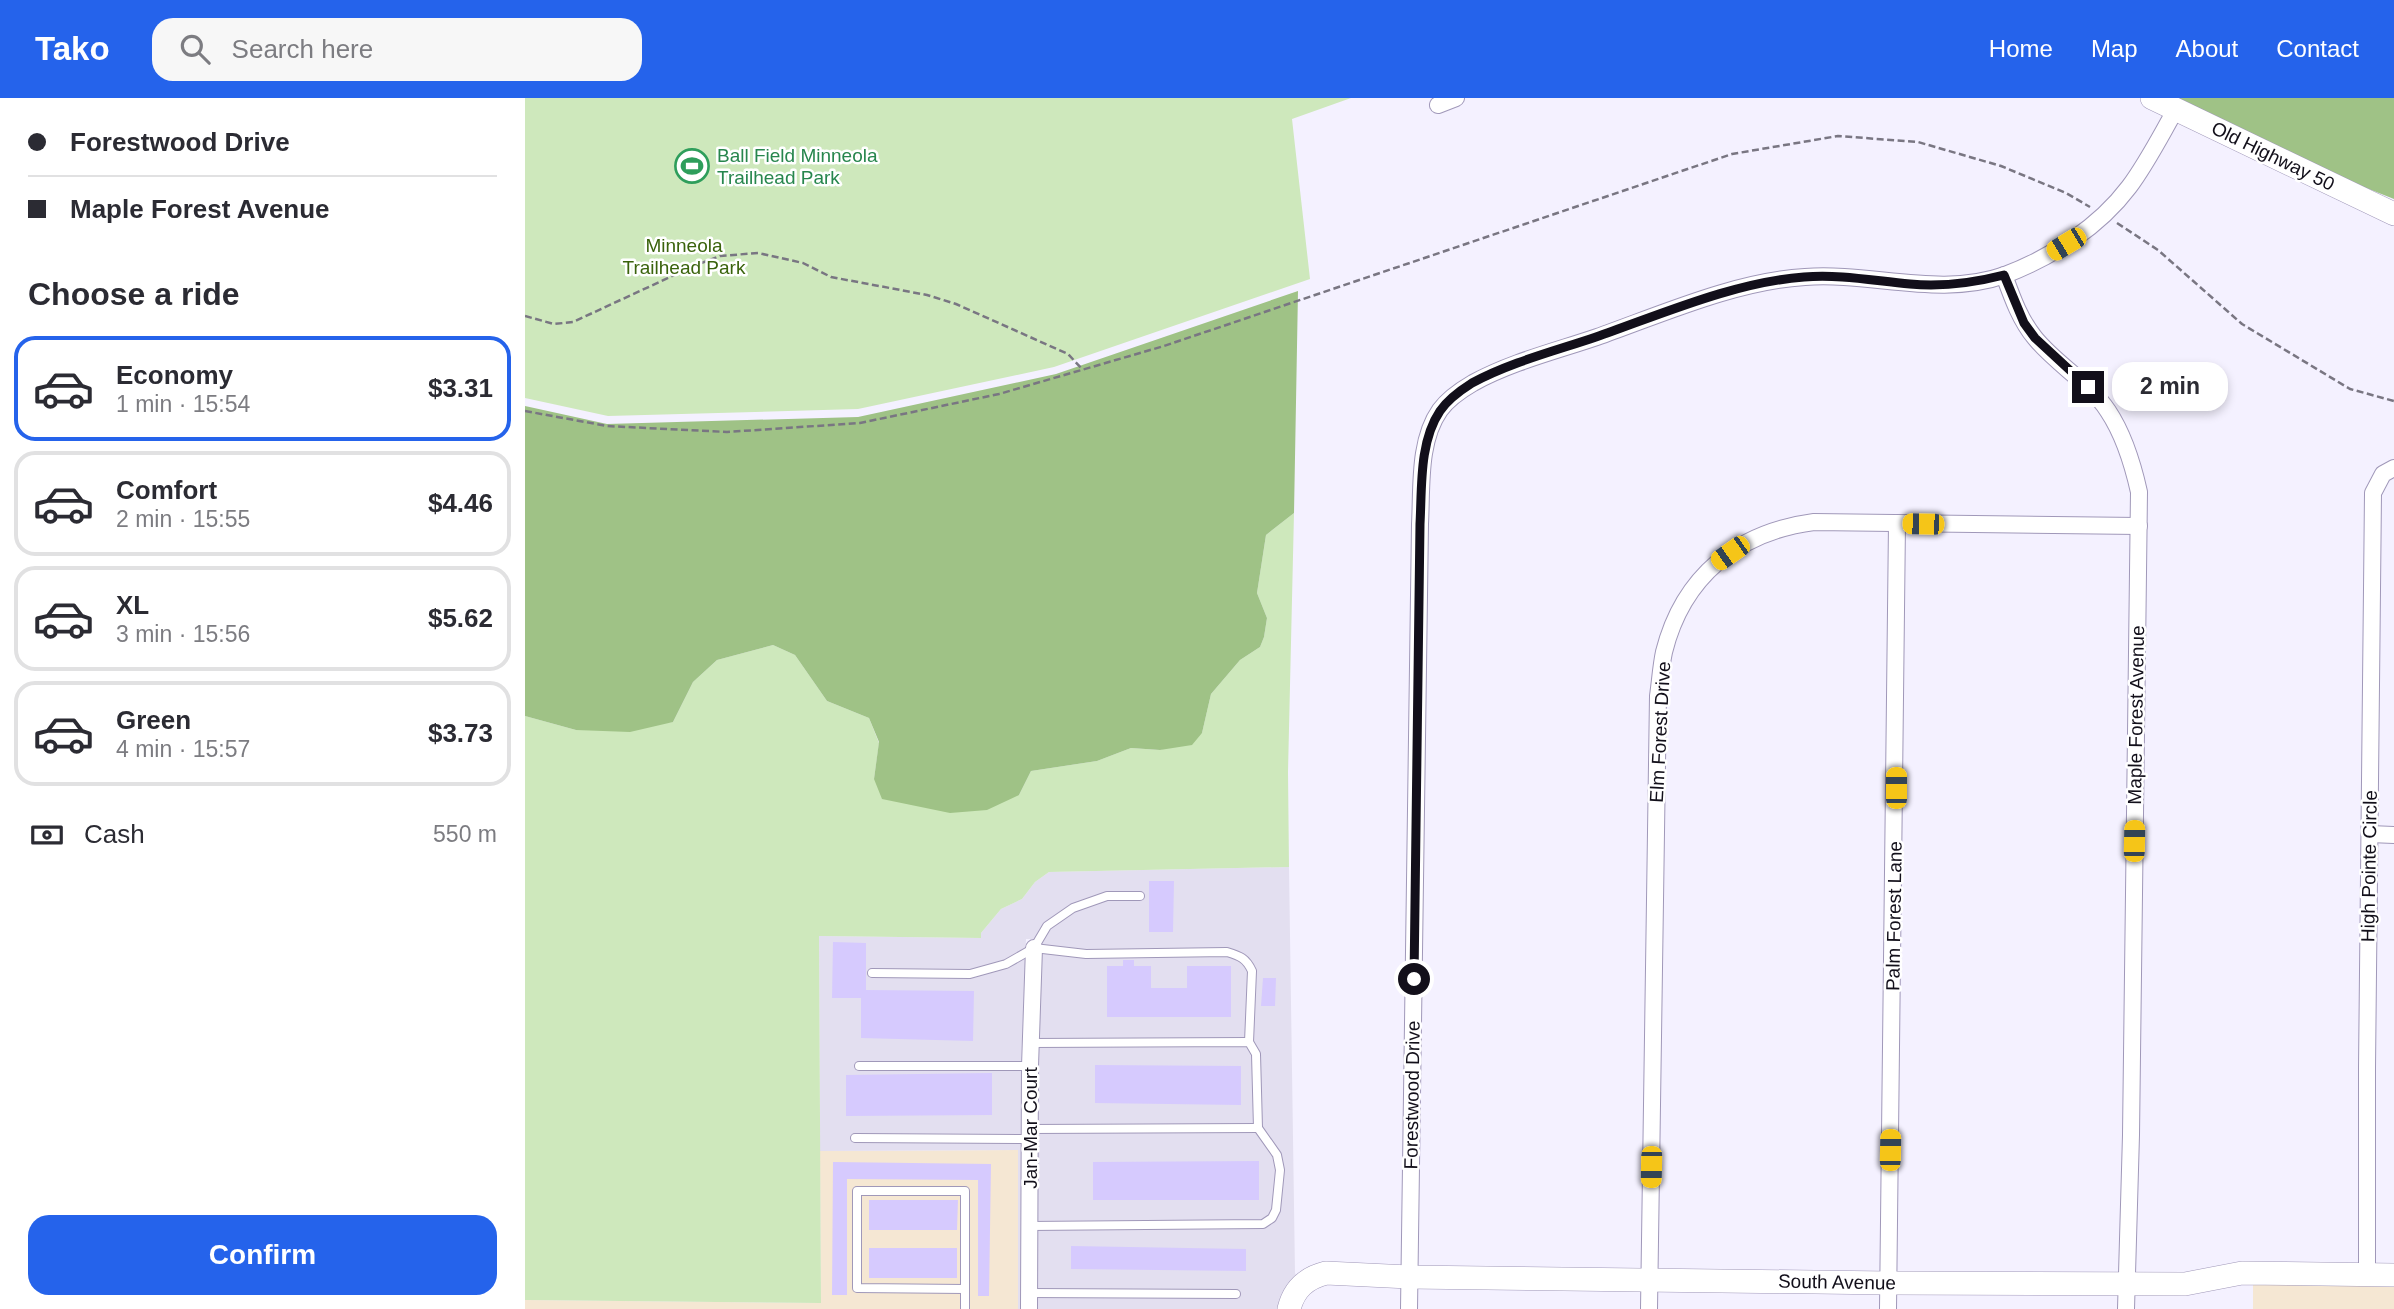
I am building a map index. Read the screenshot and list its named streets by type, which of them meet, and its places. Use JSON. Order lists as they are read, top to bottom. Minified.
{"streets":{"street":["Old Highway 50","Maple Forest Avenue","Elm Forest Drive","High Pointe Circle","Palm Forest Lane","Forestwood Drive","Jan-Mar Court","South Avenue"]},"crossings":[["Old Highway 50","Forestwood Drive"],["Maple Forest Avenue","Elm Forest Drive"],["Maple Forest Avenue","Forestwood Drive"],["Maple Forest Avenue","South Avenue"],["Elm Forest Drive","Palm Forest Lane"],["Elm Forest Drive","South Avenue"],["High Pointe Circle","South Avenue"],["Palm Forest Lane","South Avenue"],["Forestwood Drive","South Avenue"]],"parks":["Minneola Trailhead Park"],"places":{"sports":["Ball Field Minneola Trailhead Park"]},"page":{"header":"Tako","search":"Search here","nav":["Home","Map","About","Contact"],"banner":["Forestwood Drive","Maple Forest Avenue"],"heading":"Choose a ride","list":[{"name":"Economy","note":"1 min · 15:54","value":"$3.31"},{"name":"Comfort","note":"2 min · 15:55","value":"$4.46"},{"name":"XL","note":"3 min · 15:56","value":"$5.62"},{"name":"Green","note":"4 min · 15:57","value":"$3.73"}],"bubble":"2 min","pay":["Cash","550 m"],"buttons":"Confirm"}}
